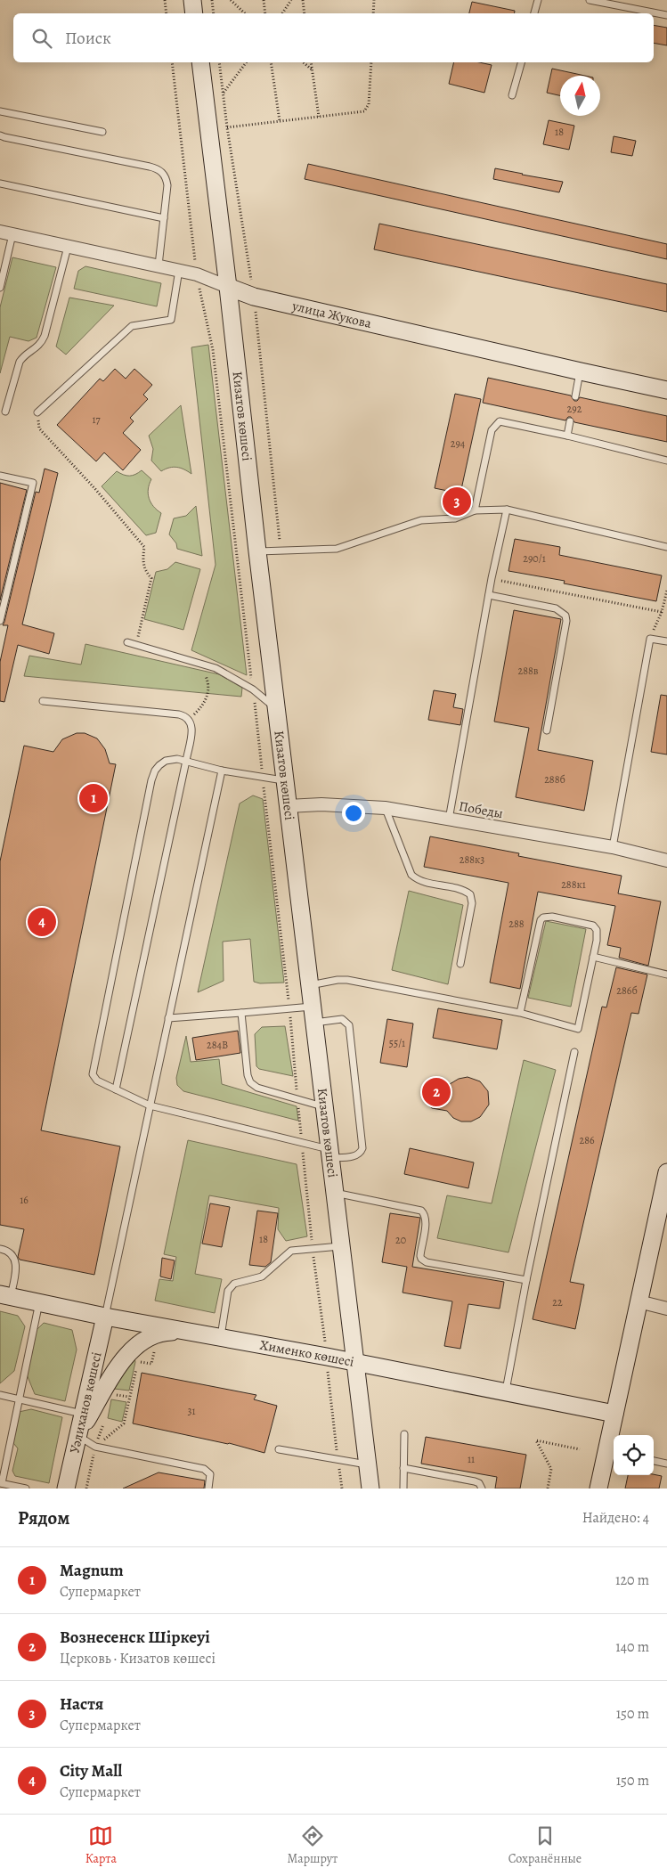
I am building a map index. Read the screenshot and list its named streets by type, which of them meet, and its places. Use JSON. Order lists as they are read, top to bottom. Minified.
{"streets":{"main road":["улица Жукова","Кизатов көшесі","Хименко көшесі","Уәлиханов көшесі"],"street":["Победы"]},"crossings":[["улица Жукова","Кизатов көшесі"],["Кизатов көшесі","Победы"],["Кизатов көшесі","Хименко көшесі"],["Хименко көшесі","Уәлиханов көшесі"]],"house_numbers":["18","292","17","294","290/1","288в","288б","288к3","288к1","288","286б","55/1","284В","286","16","18","20","22","31","11"],"north":"top","page":{"search":"Поиск","pins":["3","1","4","2"],"heading":["Рядом","Найдено: 4"],"list":[{"mark":"1","name":"Magnum","note":"Супермаркет","value":"120 m"},{"mark":"2","name":"Вознесенск Шіркеуі","note":"Церковь · Кизатов көшесі","value":"140 m"},{"mark":"3","name":"Настя","note":"Супермаркет","value":"150 m"},{"mark":"4","name":"City Mall","note":"Супермаркет","value":"150 m"}],"nav":["Карта","Маршрут","Сохранённые"]}}
